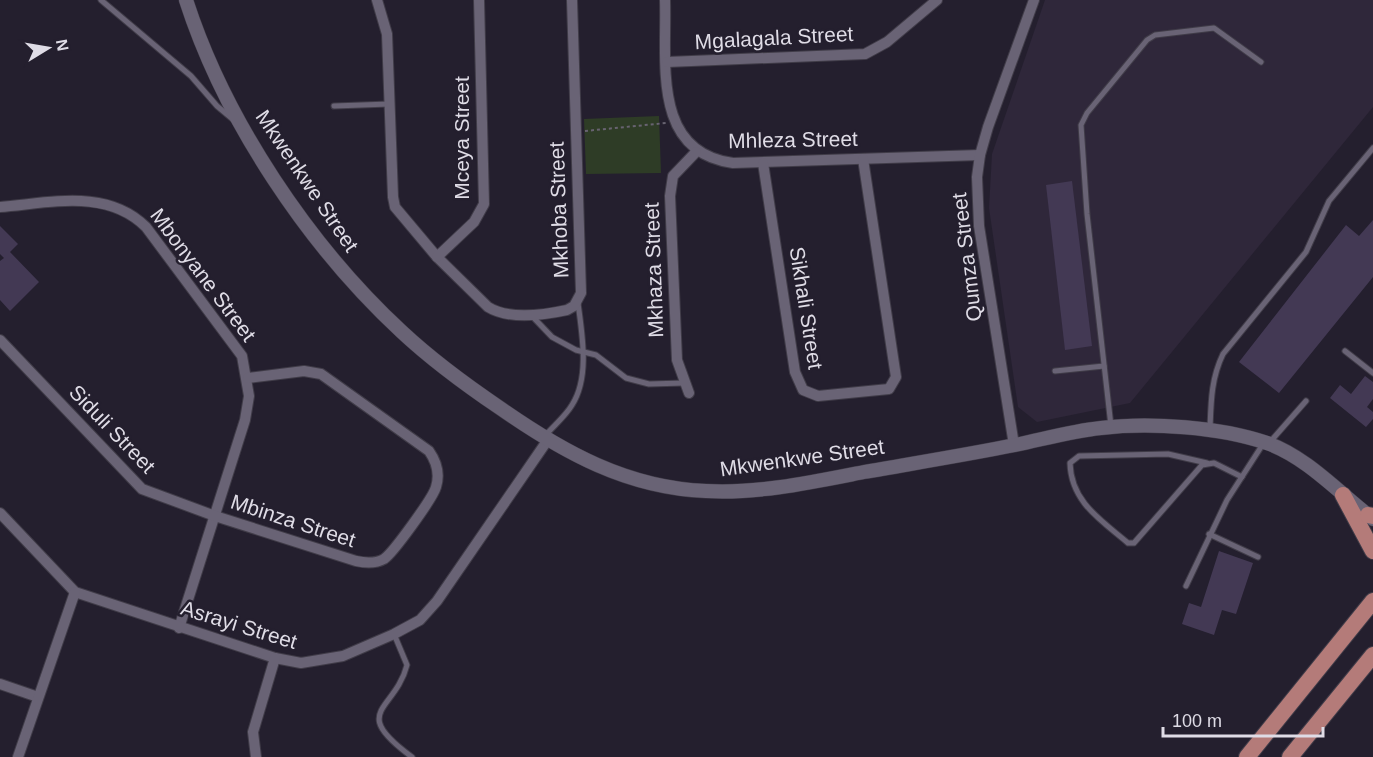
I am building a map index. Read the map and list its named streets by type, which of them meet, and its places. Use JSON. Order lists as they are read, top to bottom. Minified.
{"streets":{"street":["Mgalagala Street","Mceya Street","Mhleza Street","Mkwenkwe Street","Mkhoba Street","Qumza Street","Mkhaza Street","Mbonyane Street","Sikhali Street","Siduli Street","Mbinza Street","Asrayi Street"]},"crossings":[["Mceya Street","Mkhoba Street"],["Mhleza Street","Qumza Street"],["Mhleza Street","Mkhaza Street"],["Mhleza Street","Sikhali Street"],["Mkwenkwe Street","Qumza Street"],["Mkwenkwe Street","Asrayi Street"],["Mbonyane Street","Siduli Street"],["Mbonyane Street","Mbinza Street"],["Mbonyane Street","Asrayi Street"],["Siduli Street","Mbinza Street"]],"scale_bar":"100 m","north":"right"}
